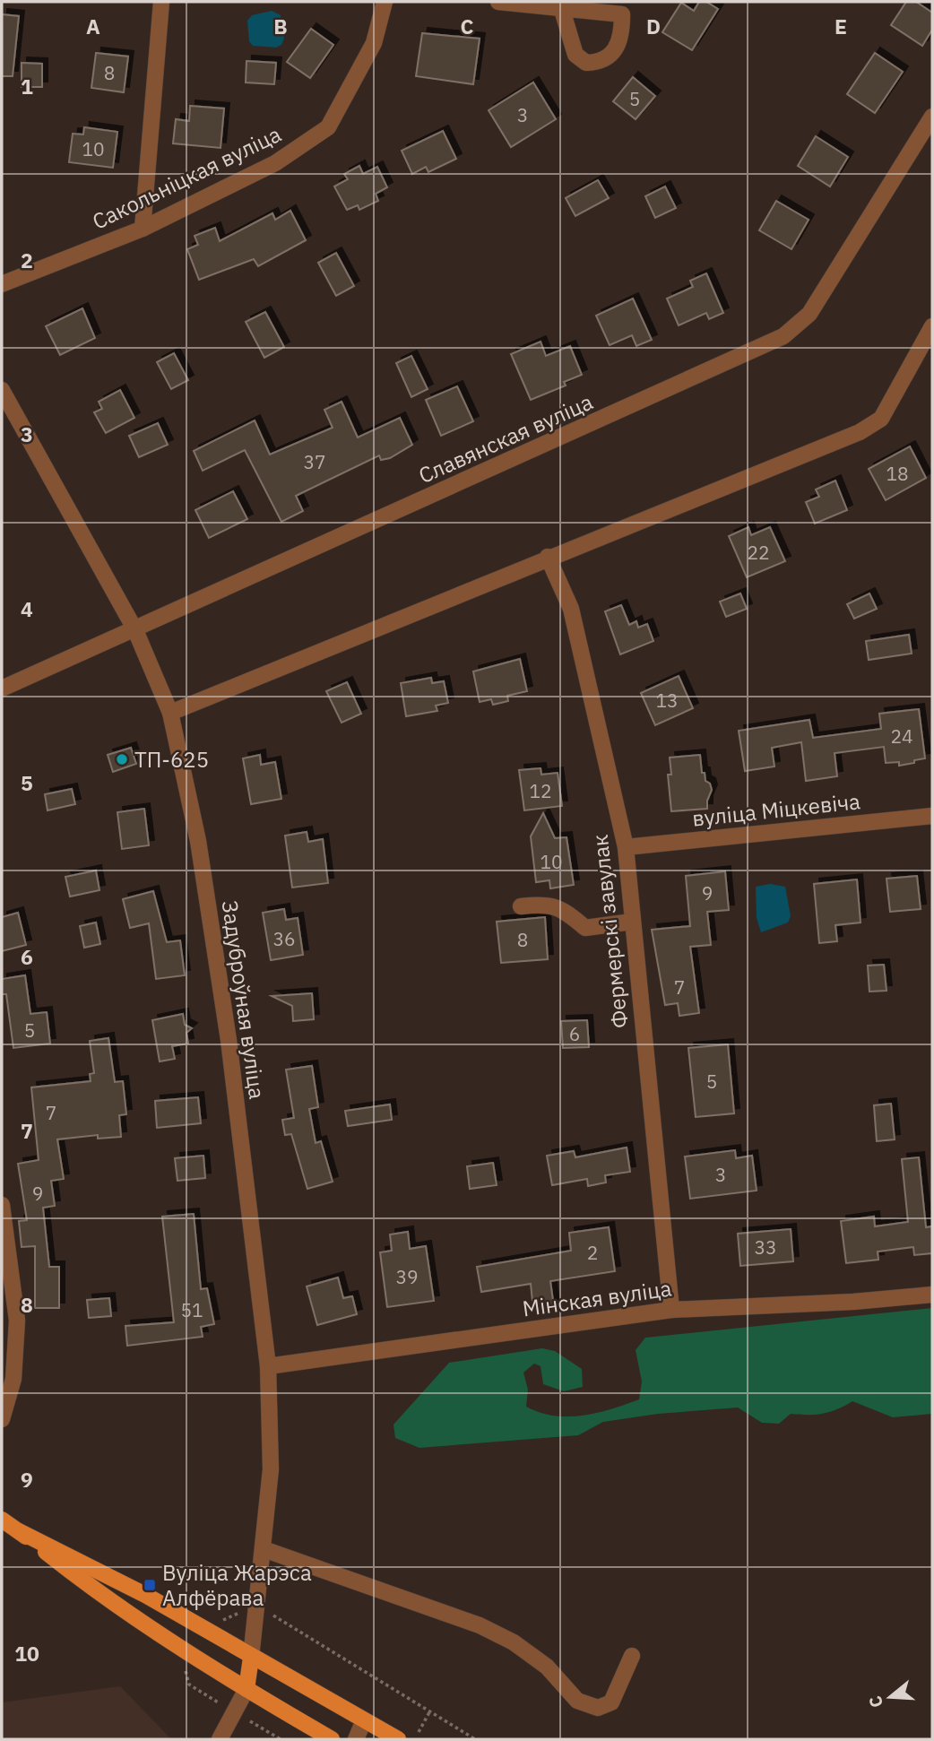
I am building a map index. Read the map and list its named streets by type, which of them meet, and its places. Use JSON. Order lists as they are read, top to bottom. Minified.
{"streets":{"street":["Сакольніцкая вуліца","Славянская вуліца","вуліца Міцкевіча","Фермерскі завулак","Задуброўная вуліца","Мінская вуліца"]},"crossings":[["Славянская вуліца","Задуброўная вуліца"],["вуліца Міцкевіча","Фермерскі завулак"],["Фермерскі завулак","Мінская вуліца"],["Задуброўная вуліца","Мінская вуліца"]],"places":{"other":["ТП-625"],"transit":["Вуліца Жарэса Алфёрава"]},"house_numbers":["8","5","3","10","37","18","22","13","24","12","10","9","36","8","7","5","6","5","7","3","9","33","2","39","51"],"north":"left","grid":{"columns":["A","B","C","D","E"],"rows":["1","2","3","4","5","6","7","8","9","10"]}}
